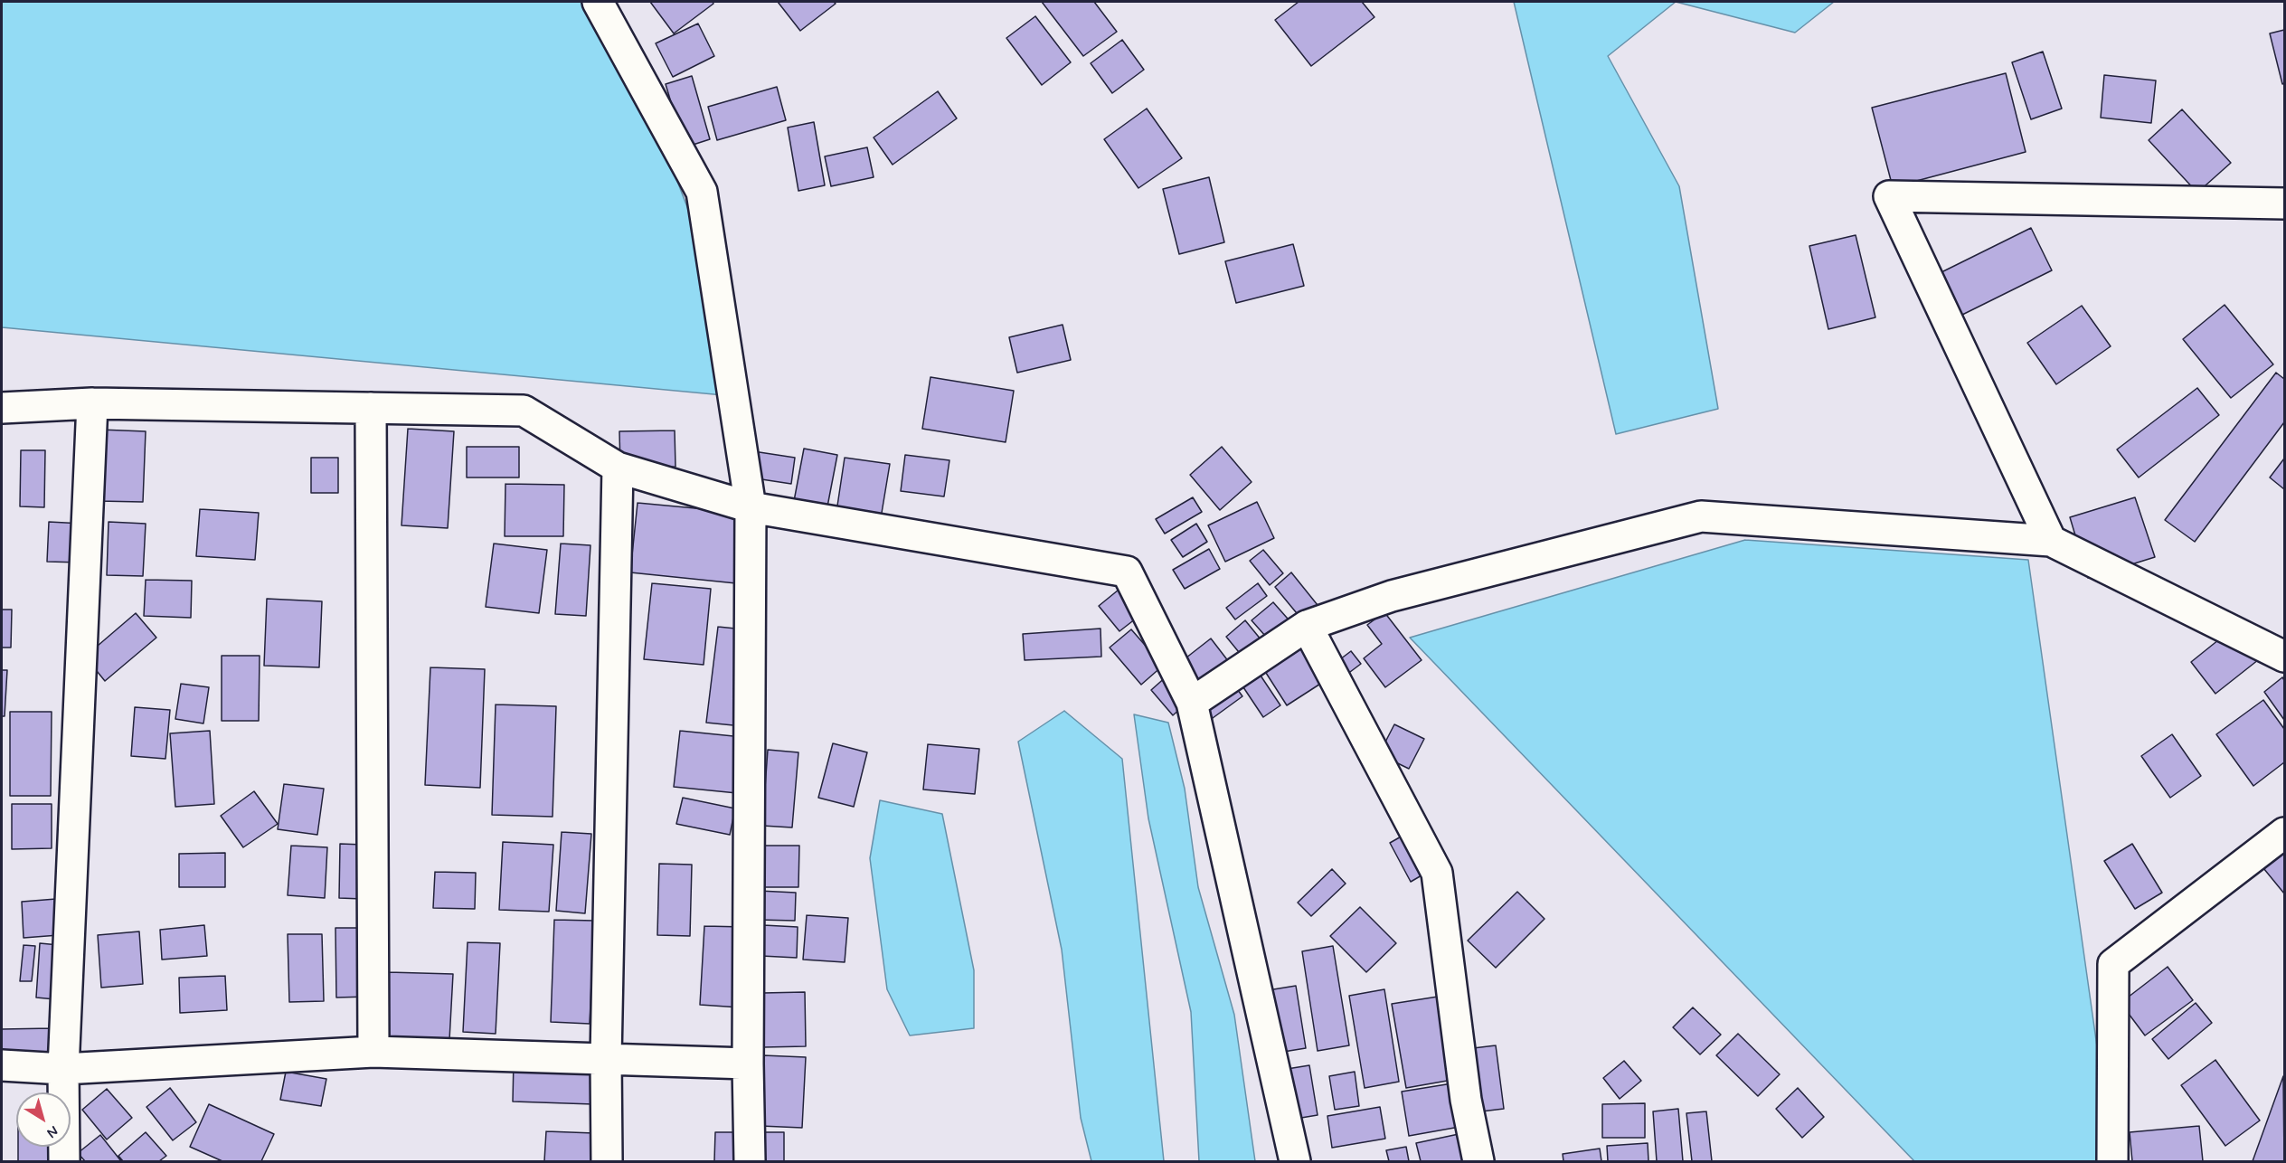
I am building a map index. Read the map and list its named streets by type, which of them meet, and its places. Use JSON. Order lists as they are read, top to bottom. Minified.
{"north":"bottom right"}
